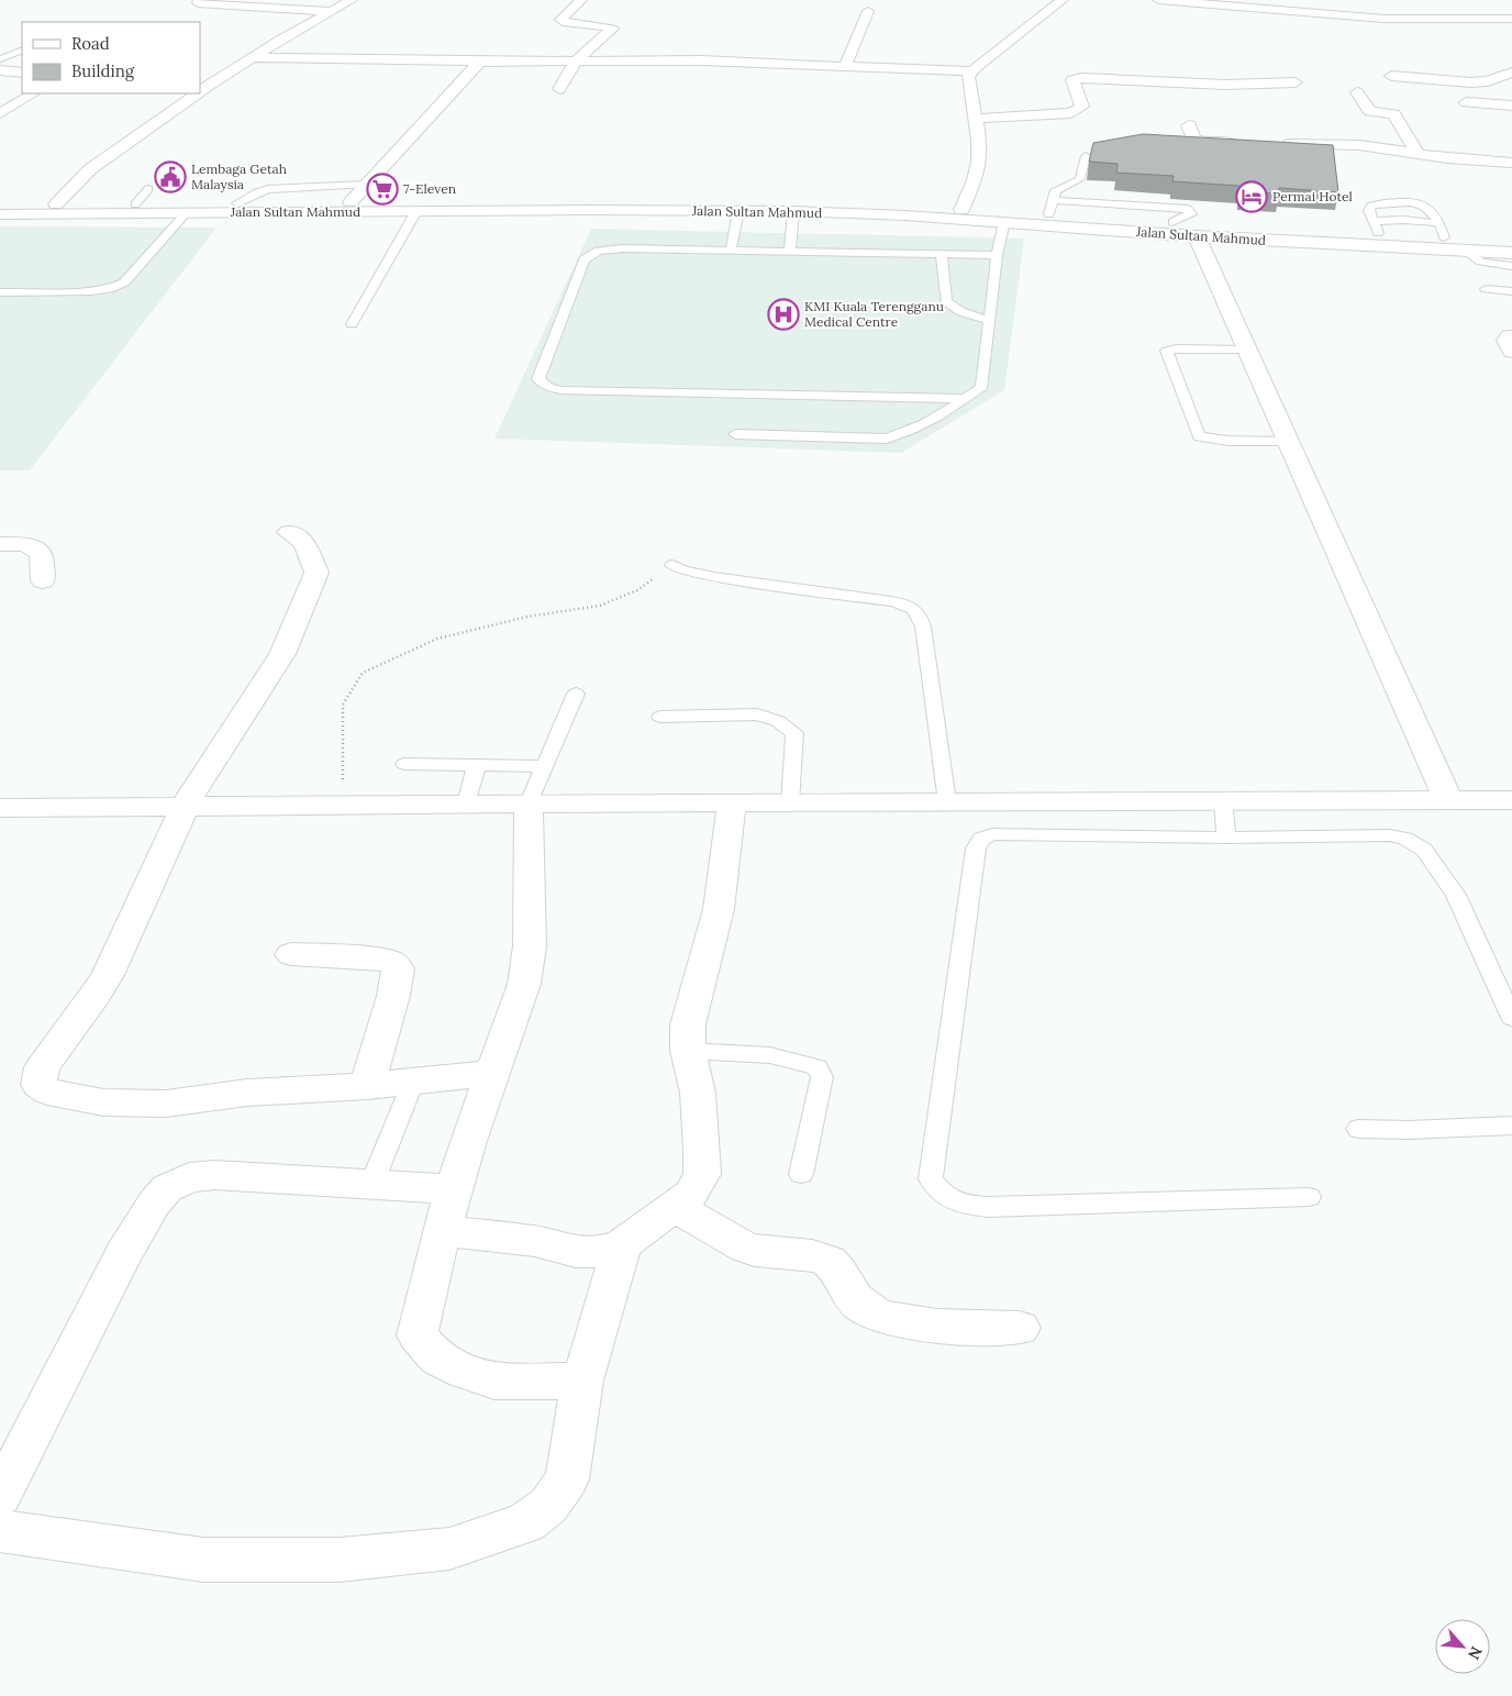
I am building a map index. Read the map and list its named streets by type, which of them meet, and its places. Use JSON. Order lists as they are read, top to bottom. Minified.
{"streets":{"main road":["Jalan Sultan Mahmud"]},"places":{"public building":["Lembaga Getah Malaysia"],"supermarket":["7-Eleven"],"hotel":["Permai Hotel"],"hospital":["KMI Kuala Terengganu Medical Centre"]},"legend":["Road","Building"],"north":"bottom right"}
